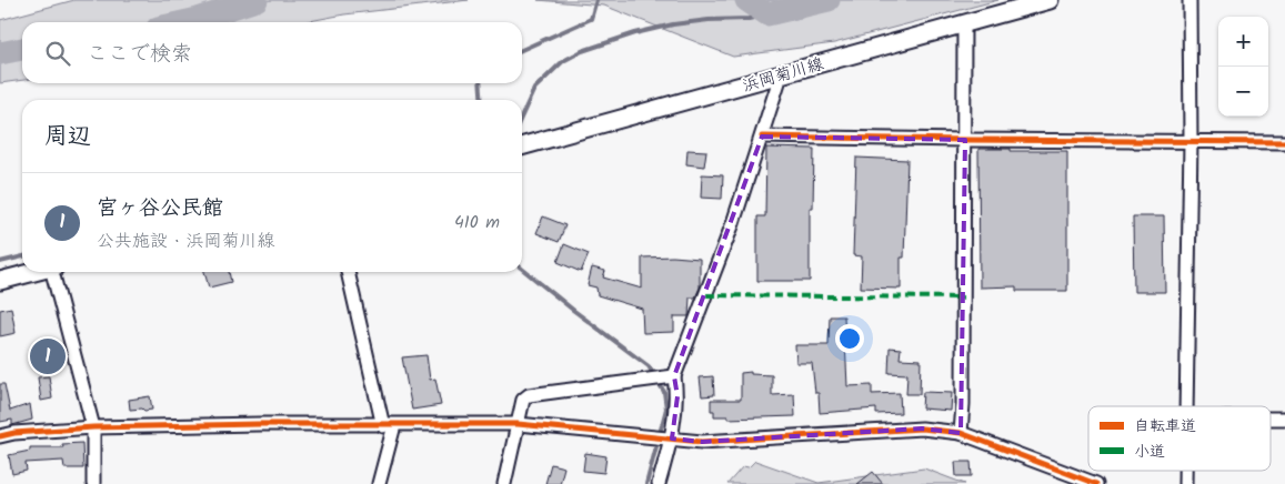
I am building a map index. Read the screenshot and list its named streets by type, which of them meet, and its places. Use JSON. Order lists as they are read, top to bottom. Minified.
{"streets":{"main road":["浜岡菊川線"]},"legend":["自転車道","小道"],"page":{"map_buttons":["+","−"],"search":"ここで検索","heading":"周辺","list":[{"mark":"1","name":"宮ヶ谷公民館","note":"公共施設 · 浜岡菊川線","value":"410 m"}],"pins":"1"}}
